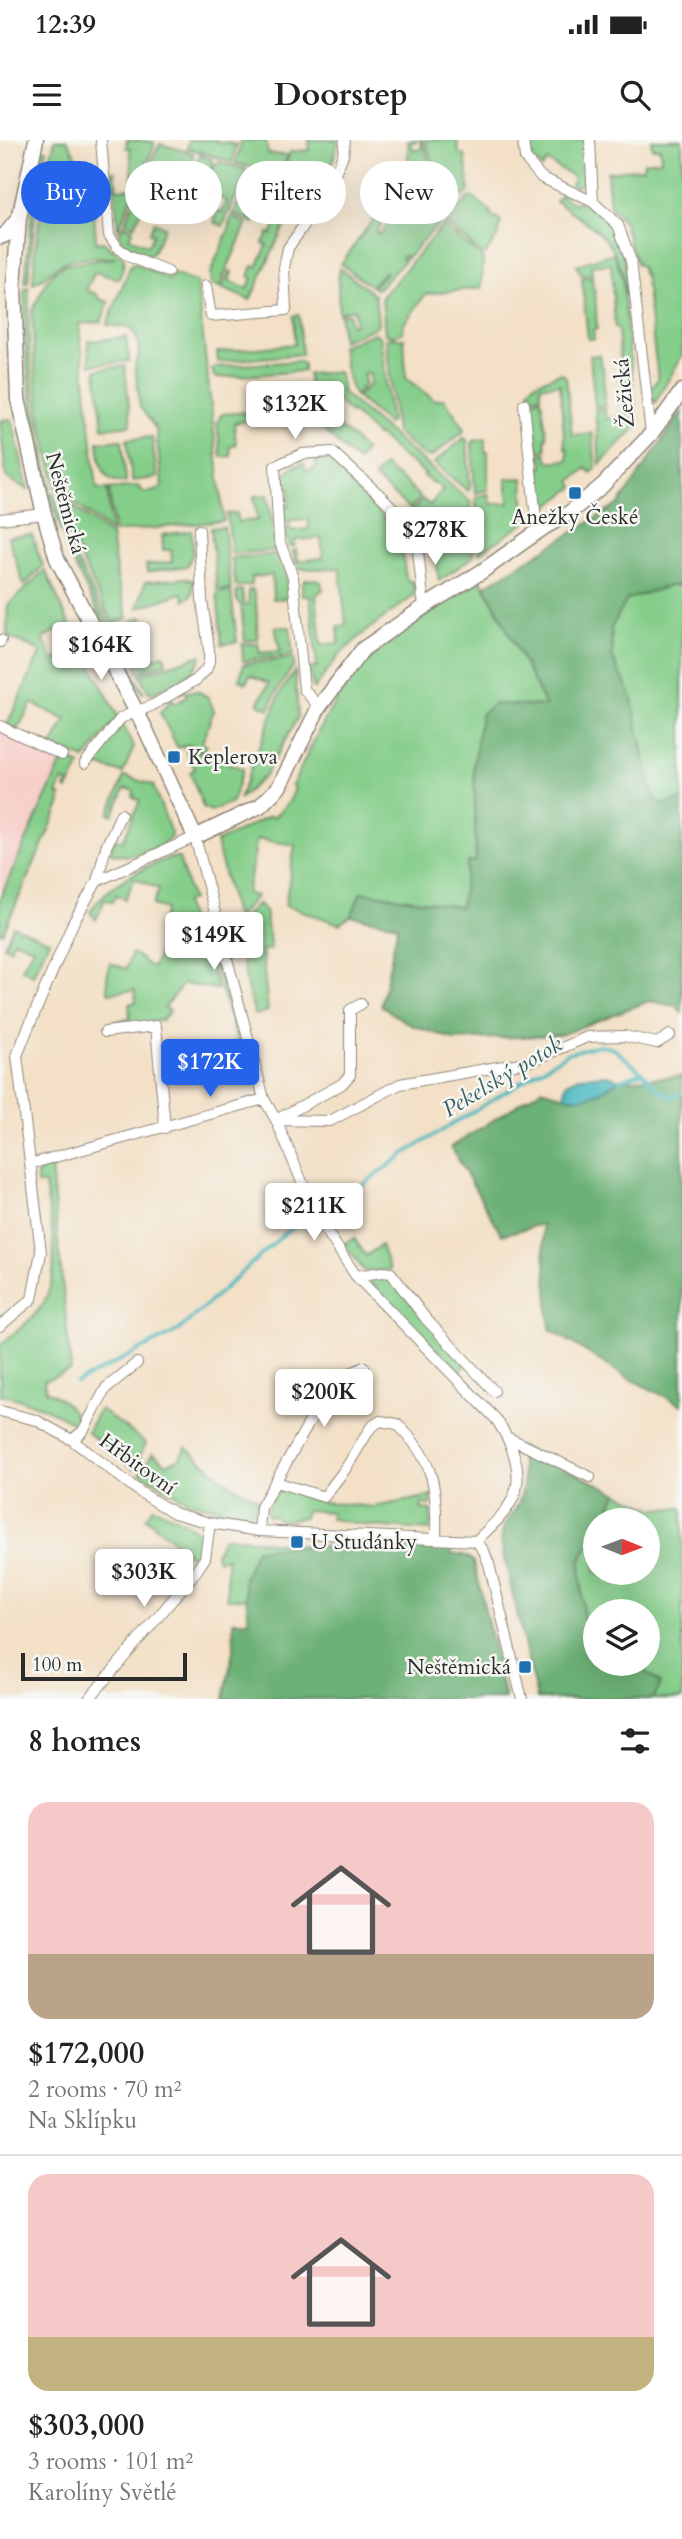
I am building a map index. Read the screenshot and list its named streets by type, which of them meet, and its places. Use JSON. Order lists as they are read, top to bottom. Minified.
{"streets":{"street":["Žežická","Neštěmická","Hřbitovní"]},"crossings":[["Žežická","Neštěmická"],["Neštěmická","Hřbitovní"]],"water":["Pekelský potok"],"places":{"transit":["Anežky České","Keplerova","U Studánky","Neštěmická"]},"scale_bar":"100 m","north":"right","page":{"status":"12:39","header":"Doorstep","chip":["Buy","Rent","Filters","New"],"price":["$132K","$278K","$164K","$149K","$172K","$211K","$200K","$303K"],"scale":"100 m","heading":"8 homes","list":[{"name":"$172,000","note":"2 rooms · 70 m² · Na Sklípku"},{"name":"$303,000","note":"3 rooms · 101 m² · Karolíny Světlé"}]}}
